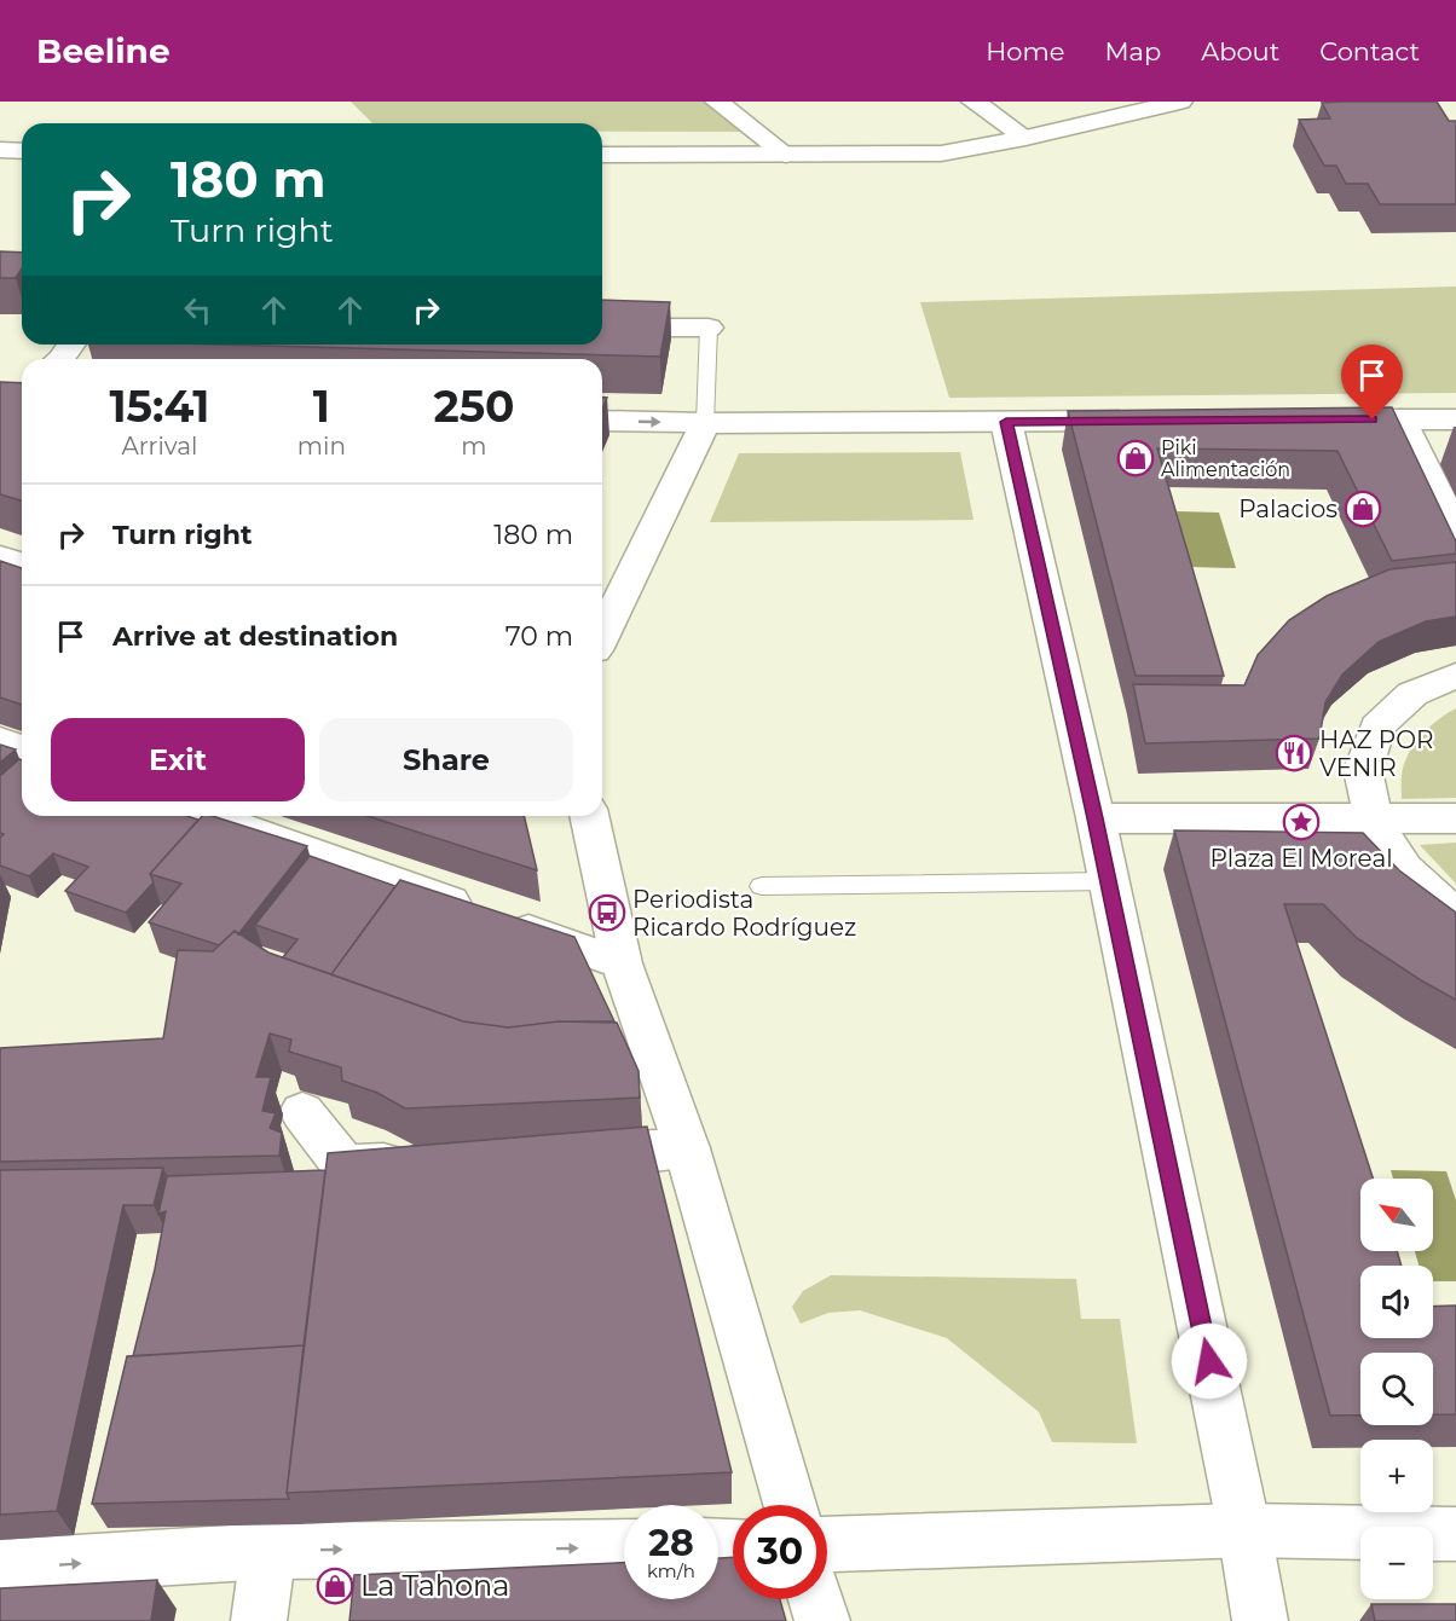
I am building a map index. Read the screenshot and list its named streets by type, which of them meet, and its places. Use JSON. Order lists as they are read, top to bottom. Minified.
{"places":{"shop":["Piki Alimentación","Palacios","La Tahona"],"restaurant":["HAZ POR VENIR"],"place":["Plaza El Moreal"],"bus stop":["Periodista Ricardo Rodríguez"]},"north":"top left","page":{"header":"Beeline","nav":["Home","Map","About","Contact"],"turn":["180 m","Turn right"],"eta":["15:41","Arrival","1","min","250","m"],"list":[{"name":"Turn right","value":"180 m"},{"name":"Arrive at destination","value":"70 m"}],"buttons":["Exit","Share"],"map_buttons":["+","−"],"speed":"28 km/h","limit":"30"}}
